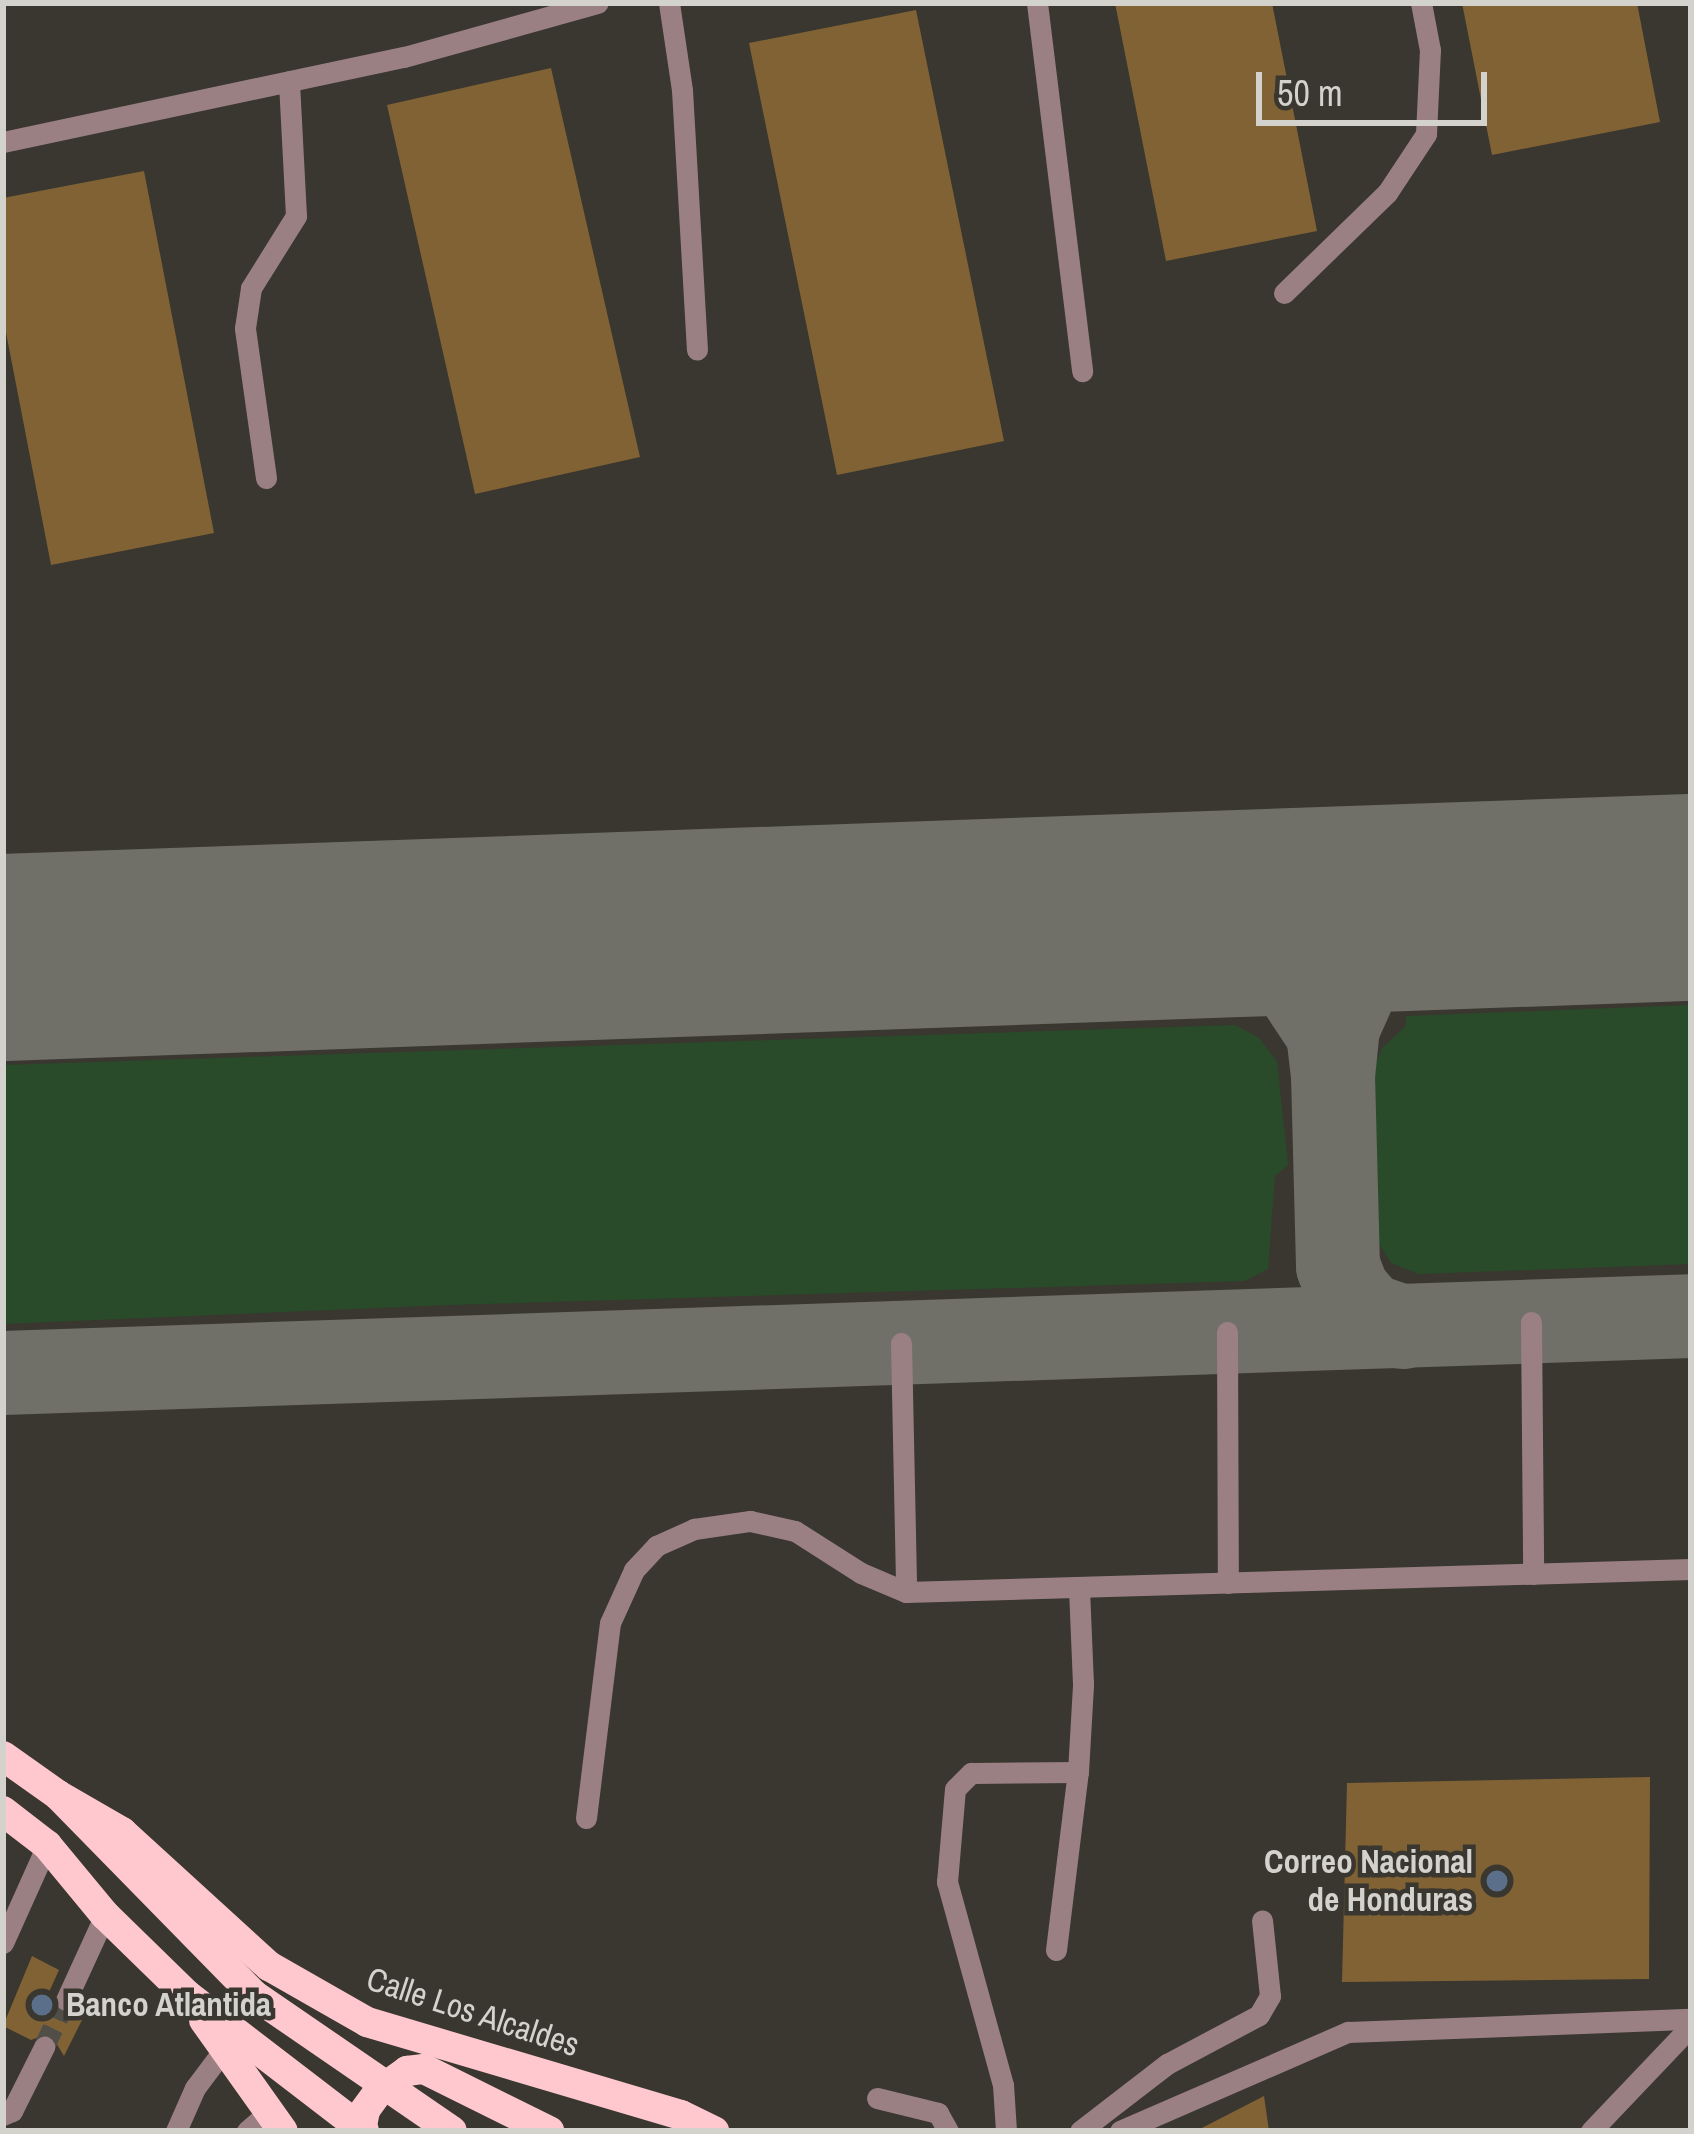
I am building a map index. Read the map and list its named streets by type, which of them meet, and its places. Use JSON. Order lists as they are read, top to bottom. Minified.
{"streets":{"main road":["Calle Los Alcaldes"]},"places":["Correo Nacional de Honduras","Banco Atlantida"],"scale_bar":"50 m"}
